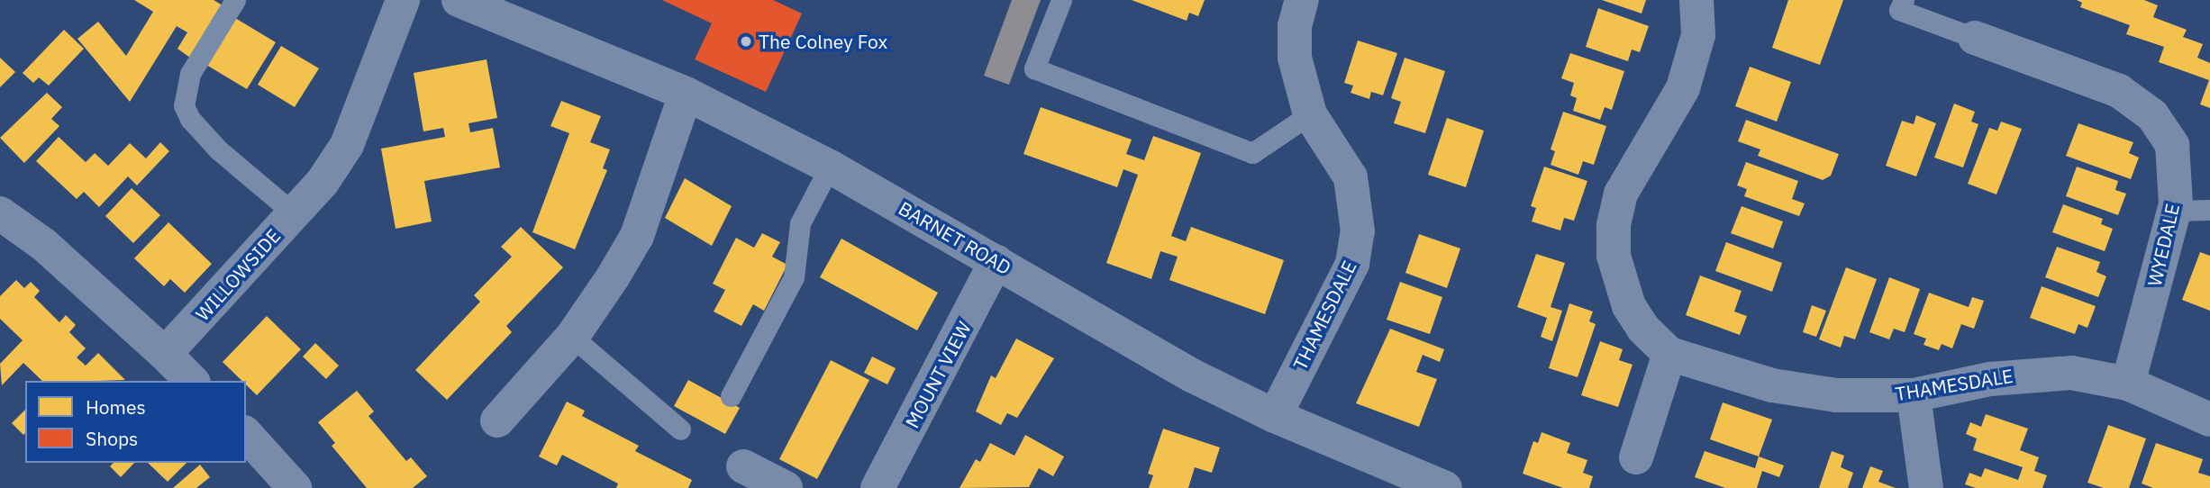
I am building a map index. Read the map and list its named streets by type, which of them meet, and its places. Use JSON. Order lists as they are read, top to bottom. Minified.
{"streets":{"street":["BARNET ROAD","WYEDALE","WILLOWSIDE","THAMESDALE","MOUNT VIEW"]},"crossings":[["BARNET ROAD","THAMESDALE"],["BARNET ROAD","MOUNT VIEW"],["WYEDALE","THAMESDALE"]],"places":["The Colney Fox"],"legend":["Homes","Shops"]}
